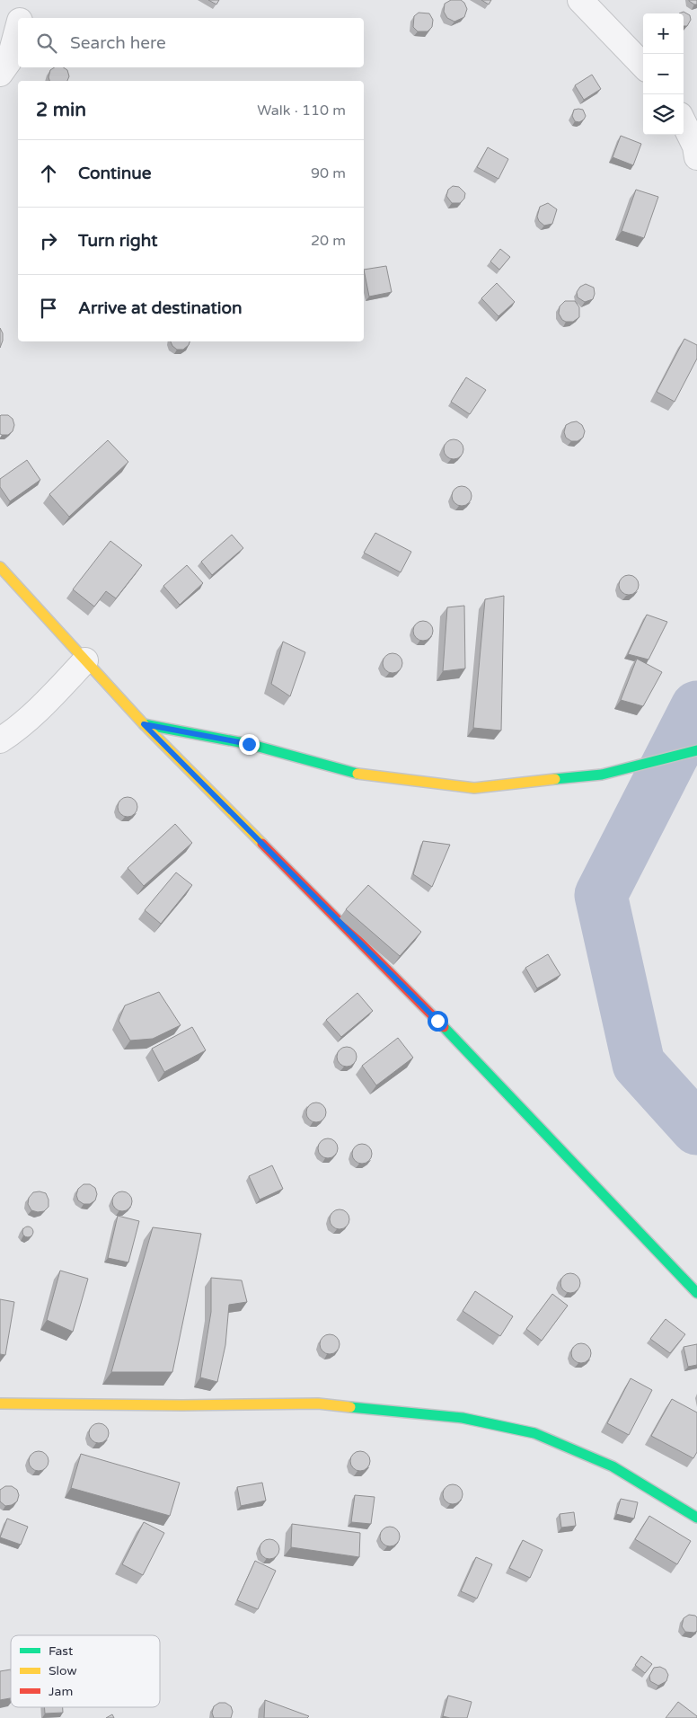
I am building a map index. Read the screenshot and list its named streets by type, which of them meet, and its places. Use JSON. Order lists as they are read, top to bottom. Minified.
{"legend":["Fast","Slow","Jam"],"page":{"map_buttons":["+","−"],"search":"Search here","heading":["2 min","Walk · 110 m"],"list":[["Continue","90 m"],["Turn right","20 m"],"Arrive at destination"]}}
